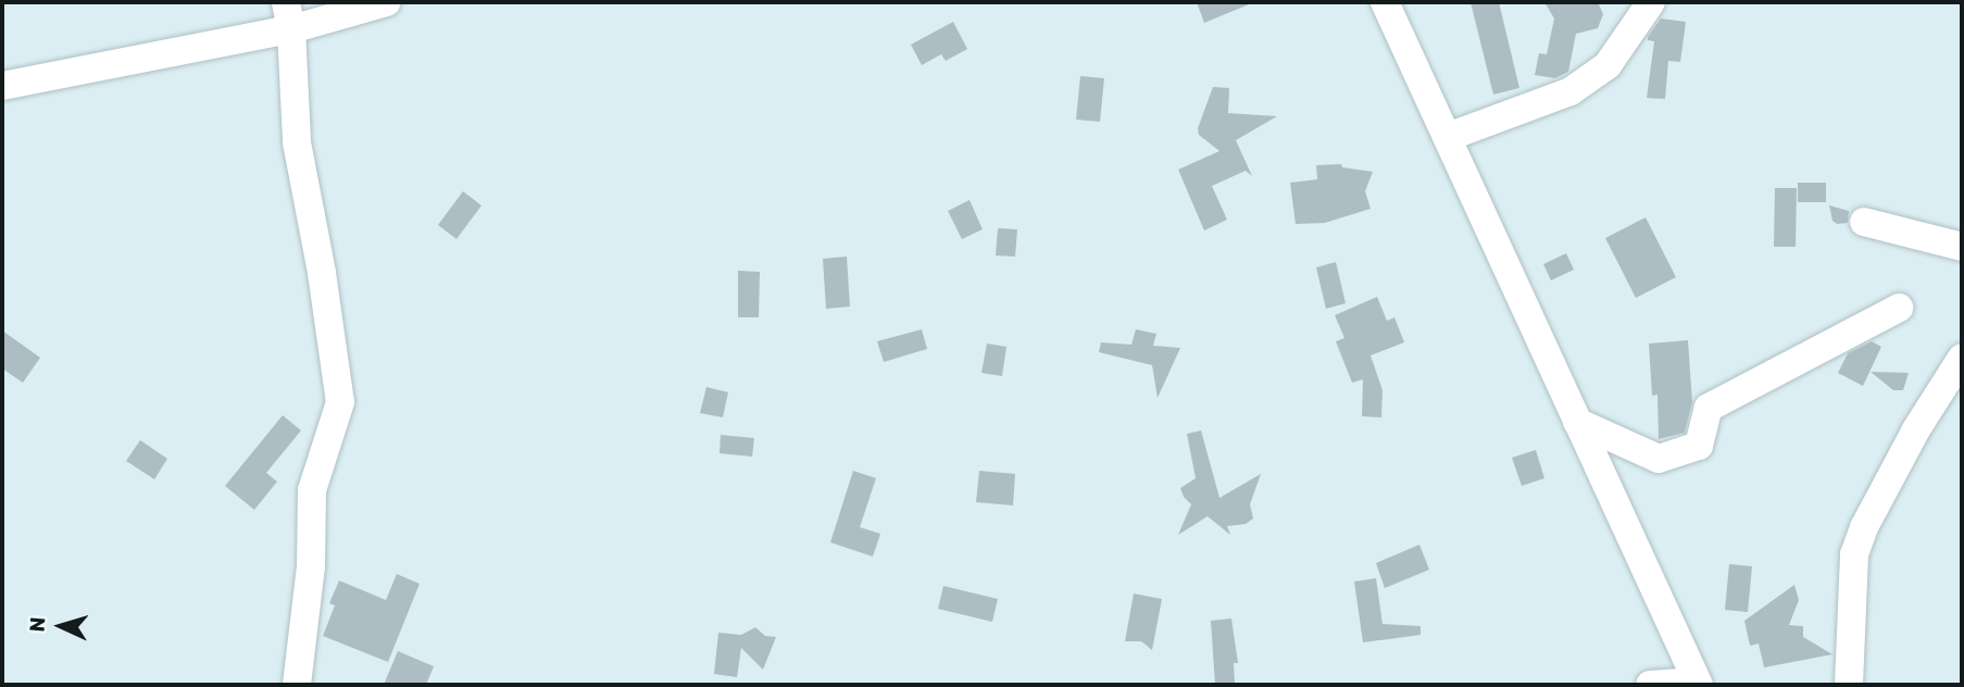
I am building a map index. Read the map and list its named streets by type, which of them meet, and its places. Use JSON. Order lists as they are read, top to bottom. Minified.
{"north":"left"}
